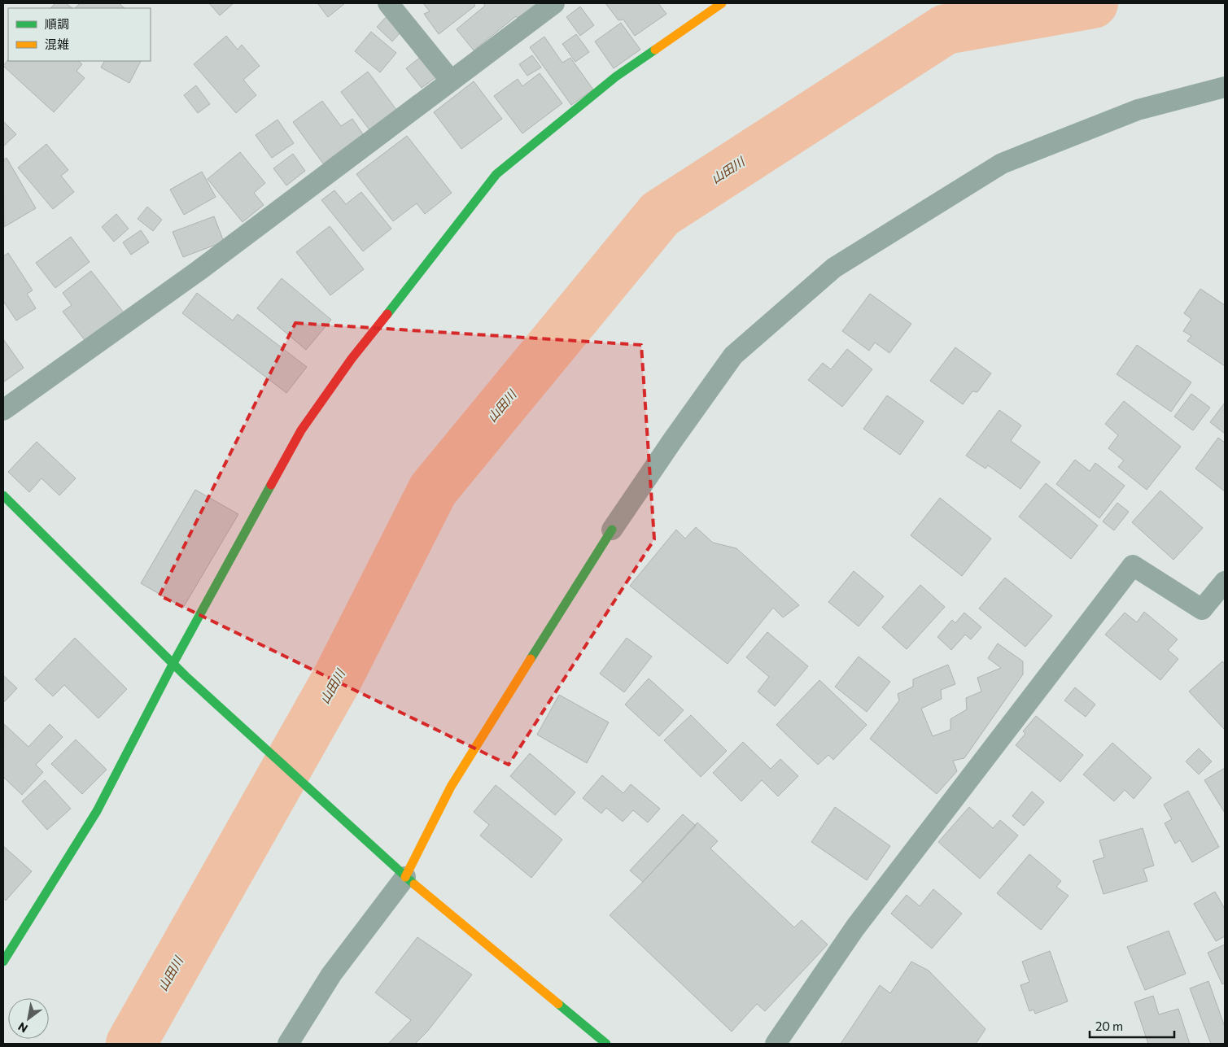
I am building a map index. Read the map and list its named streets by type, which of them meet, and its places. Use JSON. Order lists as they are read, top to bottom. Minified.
{"water":["山田川"],"legend":["順調","混雑"],"scale_bar":"20 m","north":"bottom left"}
